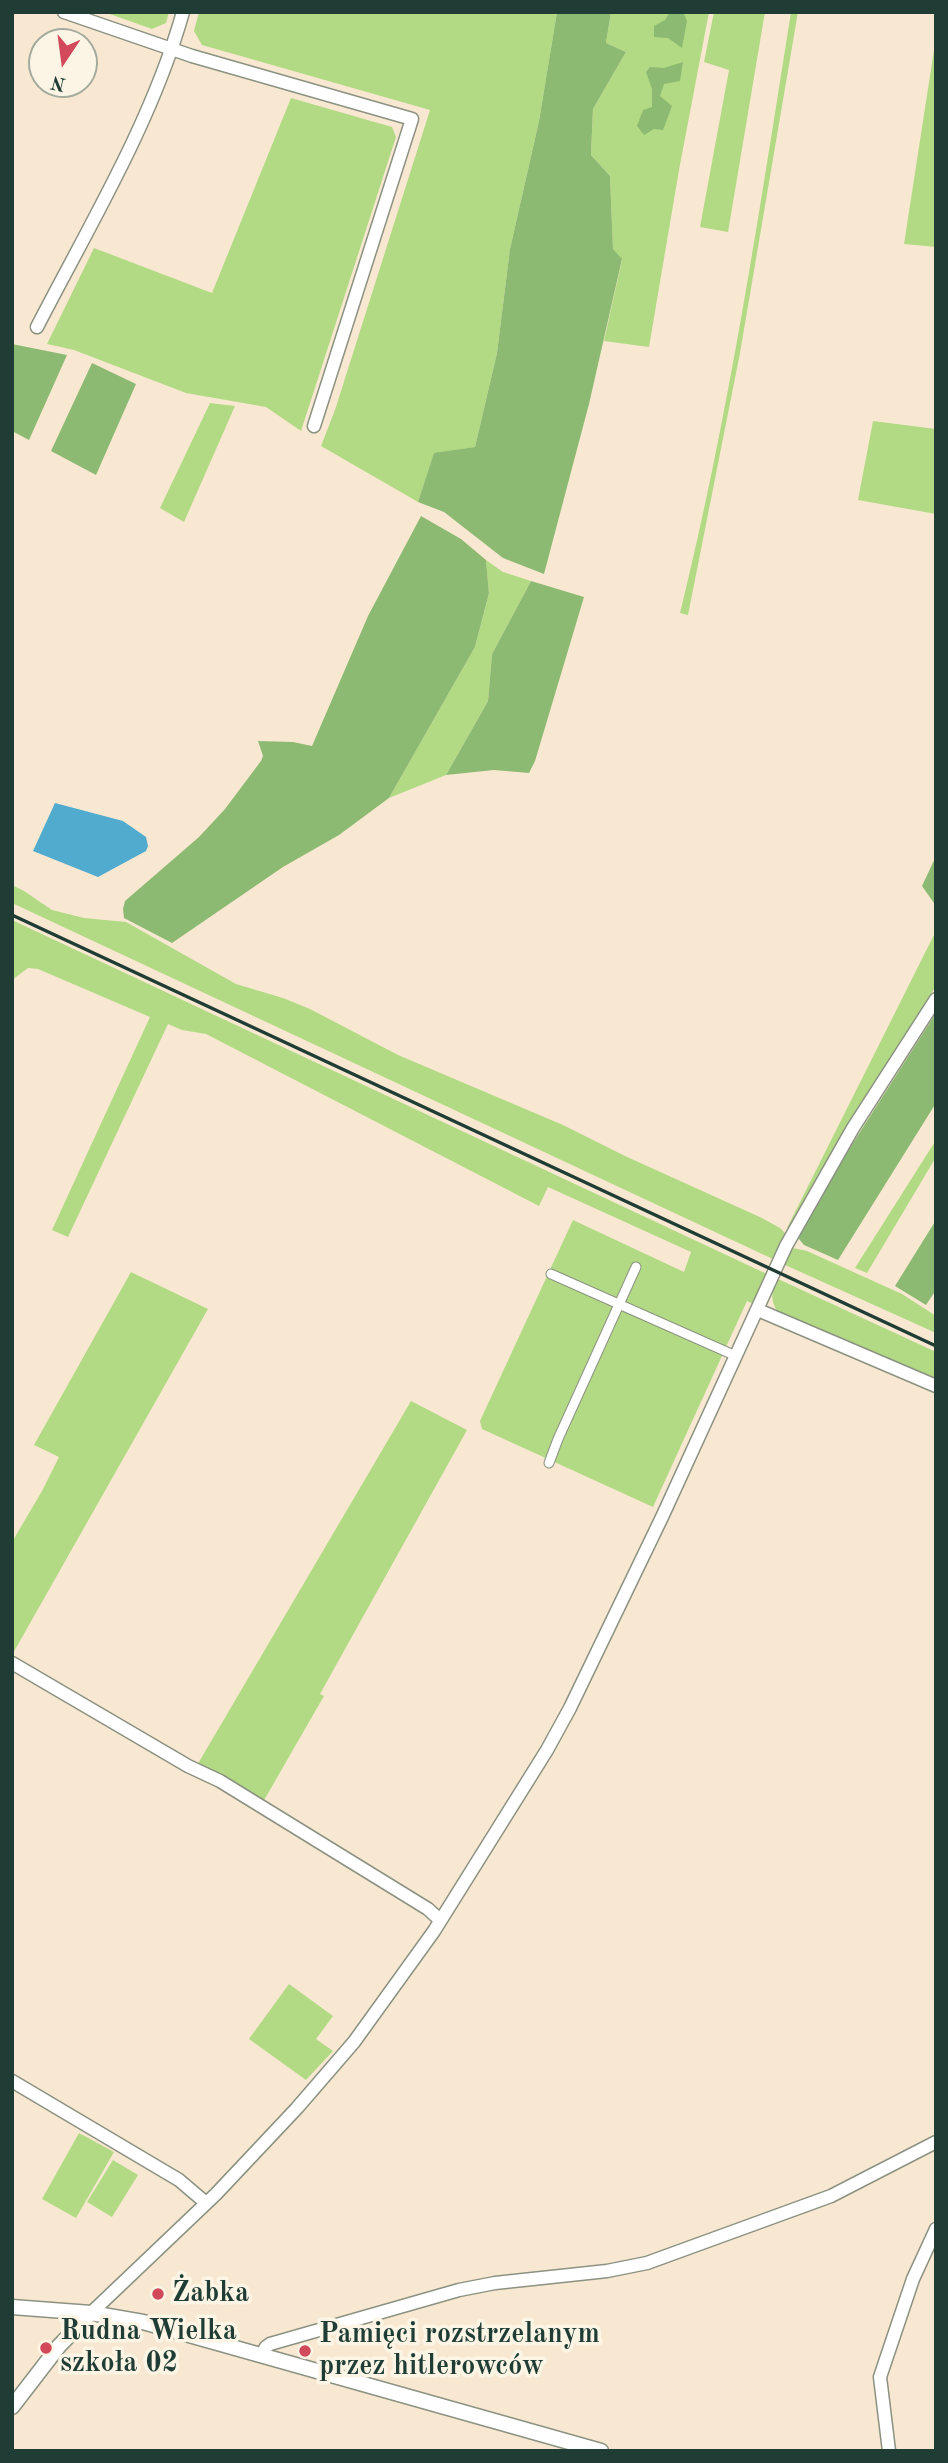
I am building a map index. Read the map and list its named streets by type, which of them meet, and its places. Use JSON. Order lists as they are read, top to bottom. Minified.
{"places":["Żabka","Rudna Wielka szkoła 02","Pamięci rozstrzelanym przez hitlerowców"],"north":"bottom"}
